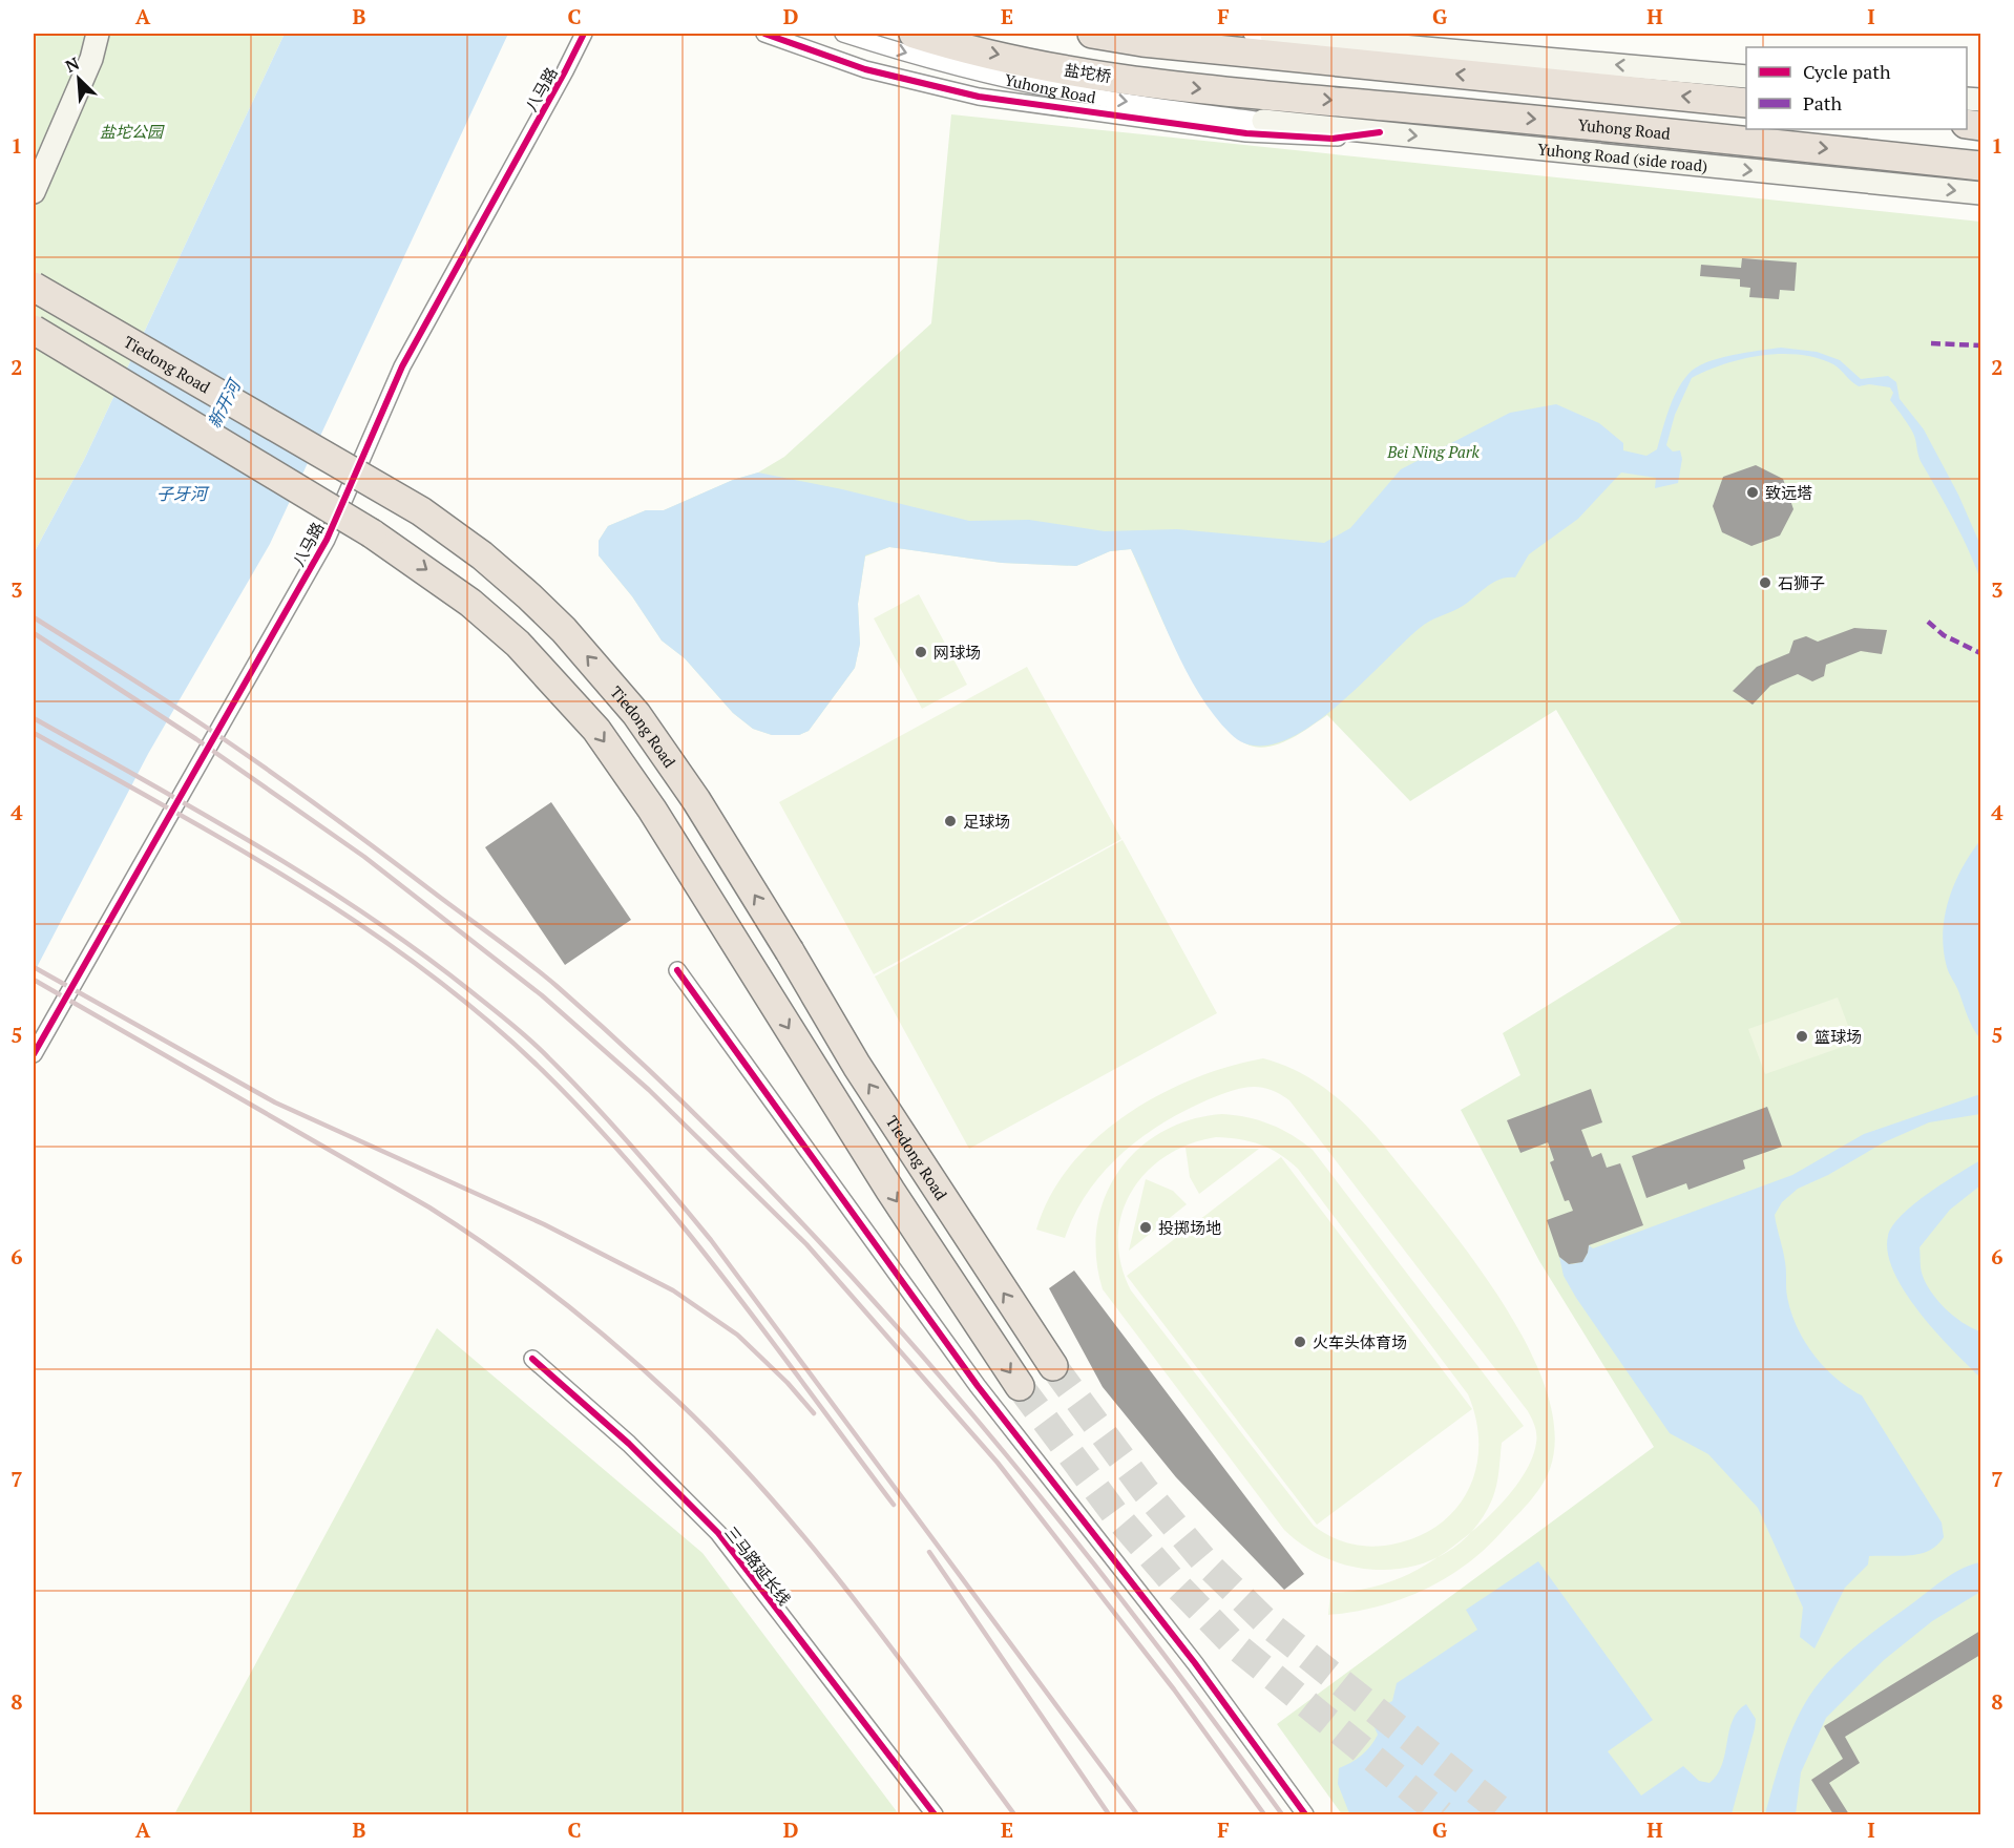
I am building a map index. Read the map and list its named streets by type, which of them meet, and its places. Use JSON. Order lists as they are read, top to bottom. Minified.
{"streets":{"highway":["盐坨桥","Yuhong Road","Tiedong Road"],"main road":["Yuhong Road (side road)"],"street":["八马路","三马路延长线"]},"crossings":[["盐坨桥","Yuhong Road"],["盐坨桥","Yuhong Road (side road)"],["Yuhong Road","Yuhong Road (side road)"]],"water":["新开河","子牙河"],"parks":["盐坨公园","Bei Ning Park"],"places":["致远塔","石狮子","网球场","足球场","篮球场","投掷场地","火车头体育场"],"legend":["Cycle path","Path"],"north":"top left","grid":{"columns":["A","B","C","D","E","F","G","H","I"],"rows":["1","2","3","4","5","6","7","8"]}}
